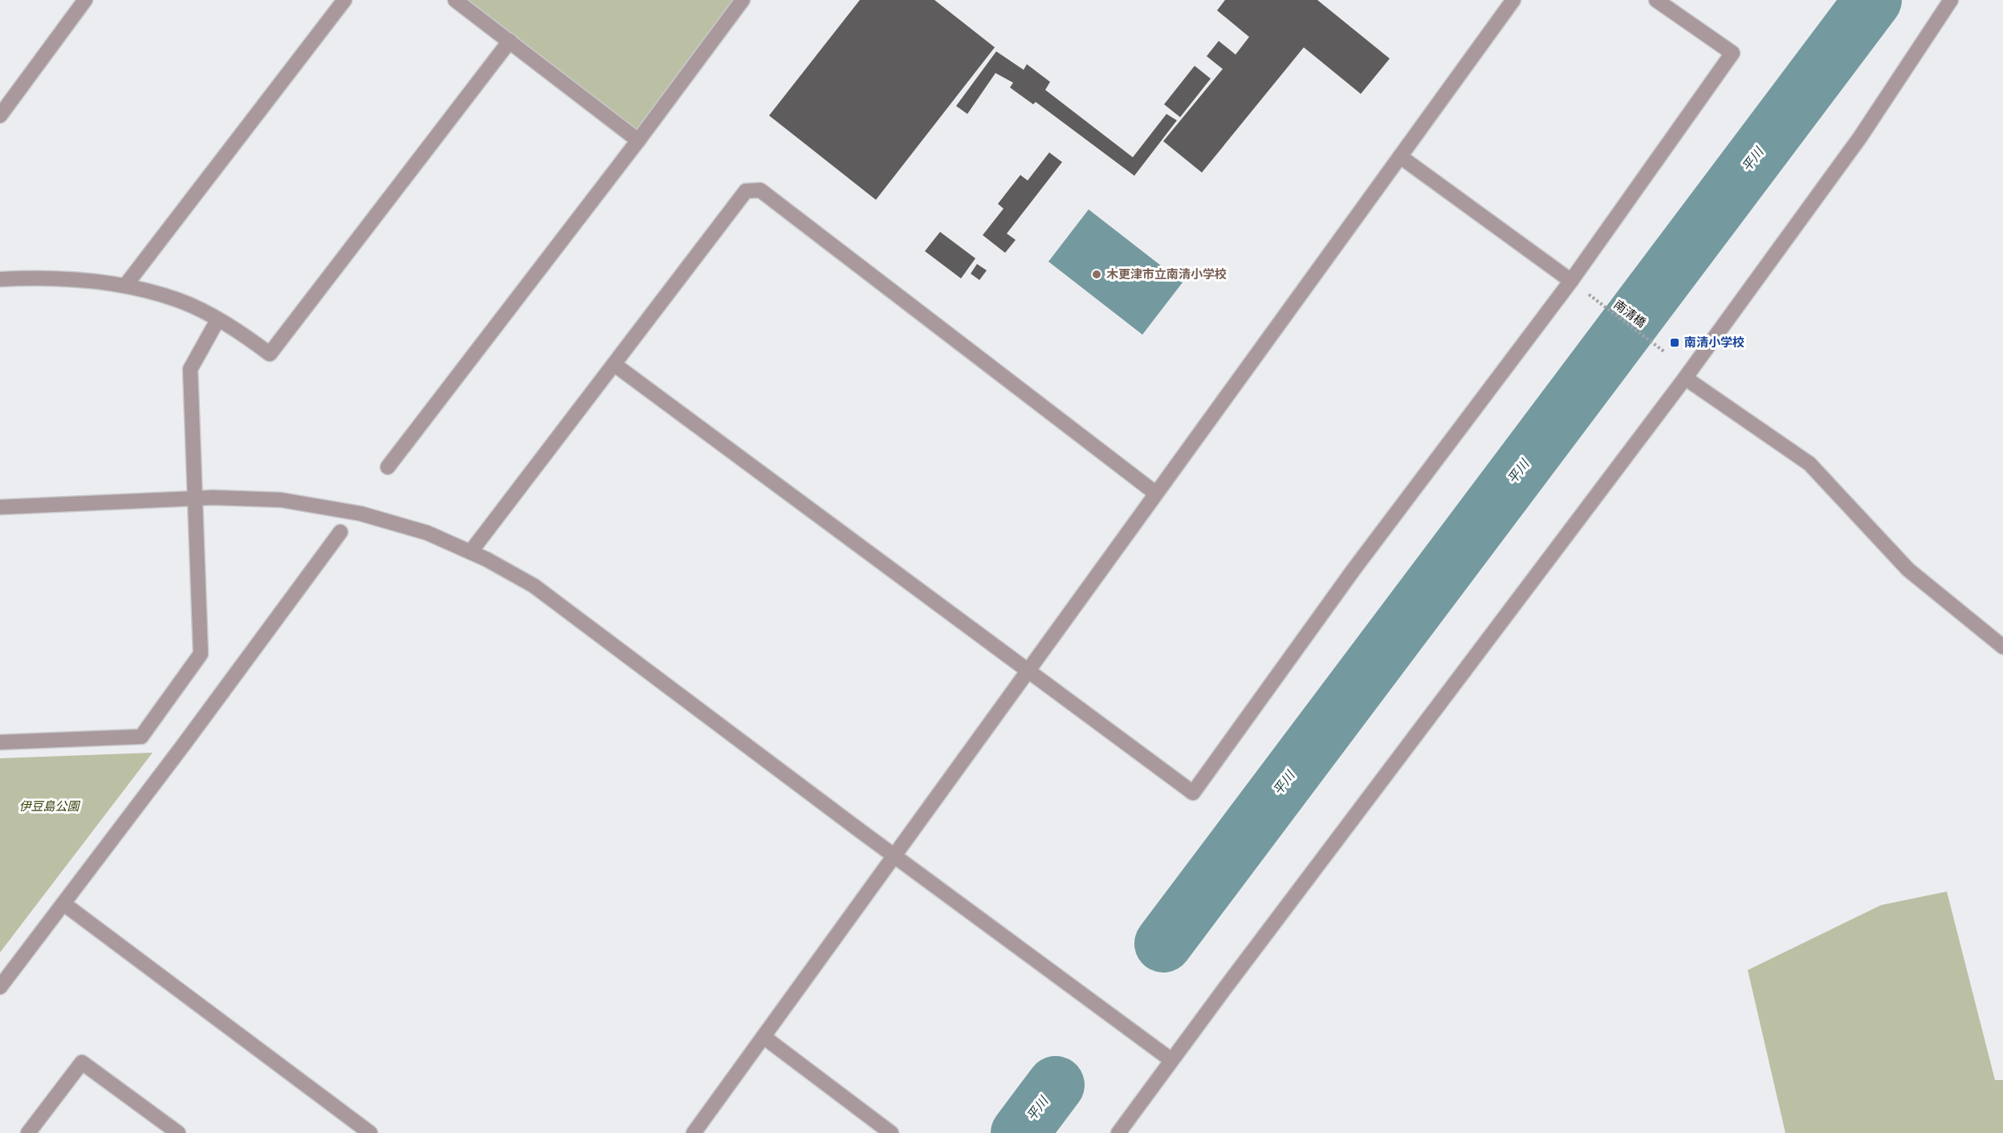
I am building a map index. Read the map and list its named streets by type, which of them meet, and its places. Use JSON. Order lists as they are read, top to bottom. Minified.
{"streets":{"path":["南清橋"]},"water":["平川"],"parks":["伊豆島公園"],"places":{"other":["木更津市立南清小学校"],"transit":["南清小学校"]}}
